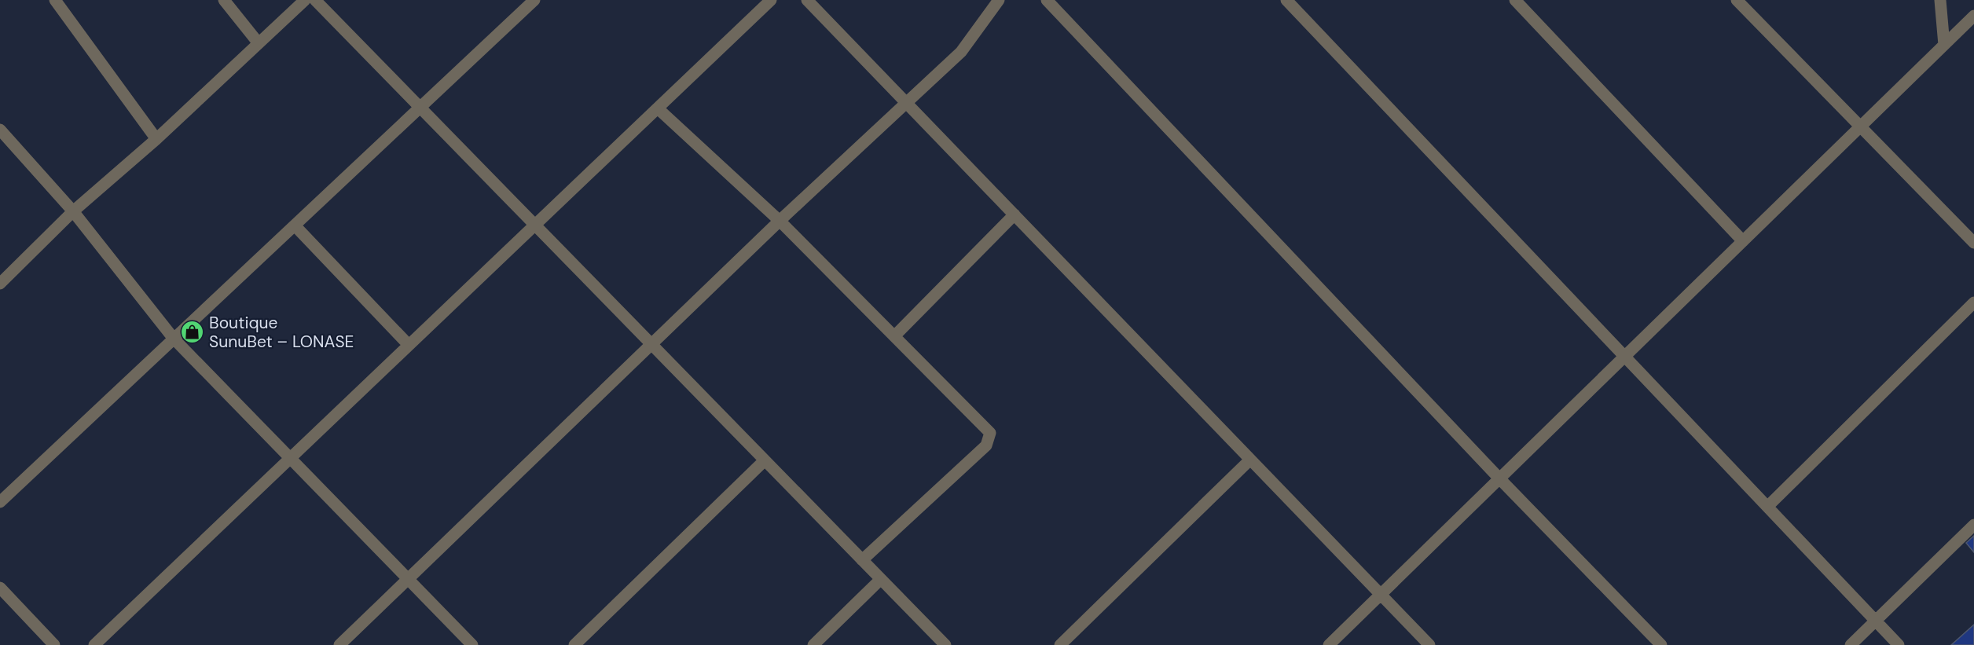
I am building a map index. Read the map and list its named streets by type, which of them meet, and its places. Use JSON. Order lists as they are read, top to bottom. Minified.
{"places":{"shop":["Boutique SunuBet – LONASE"]}}
